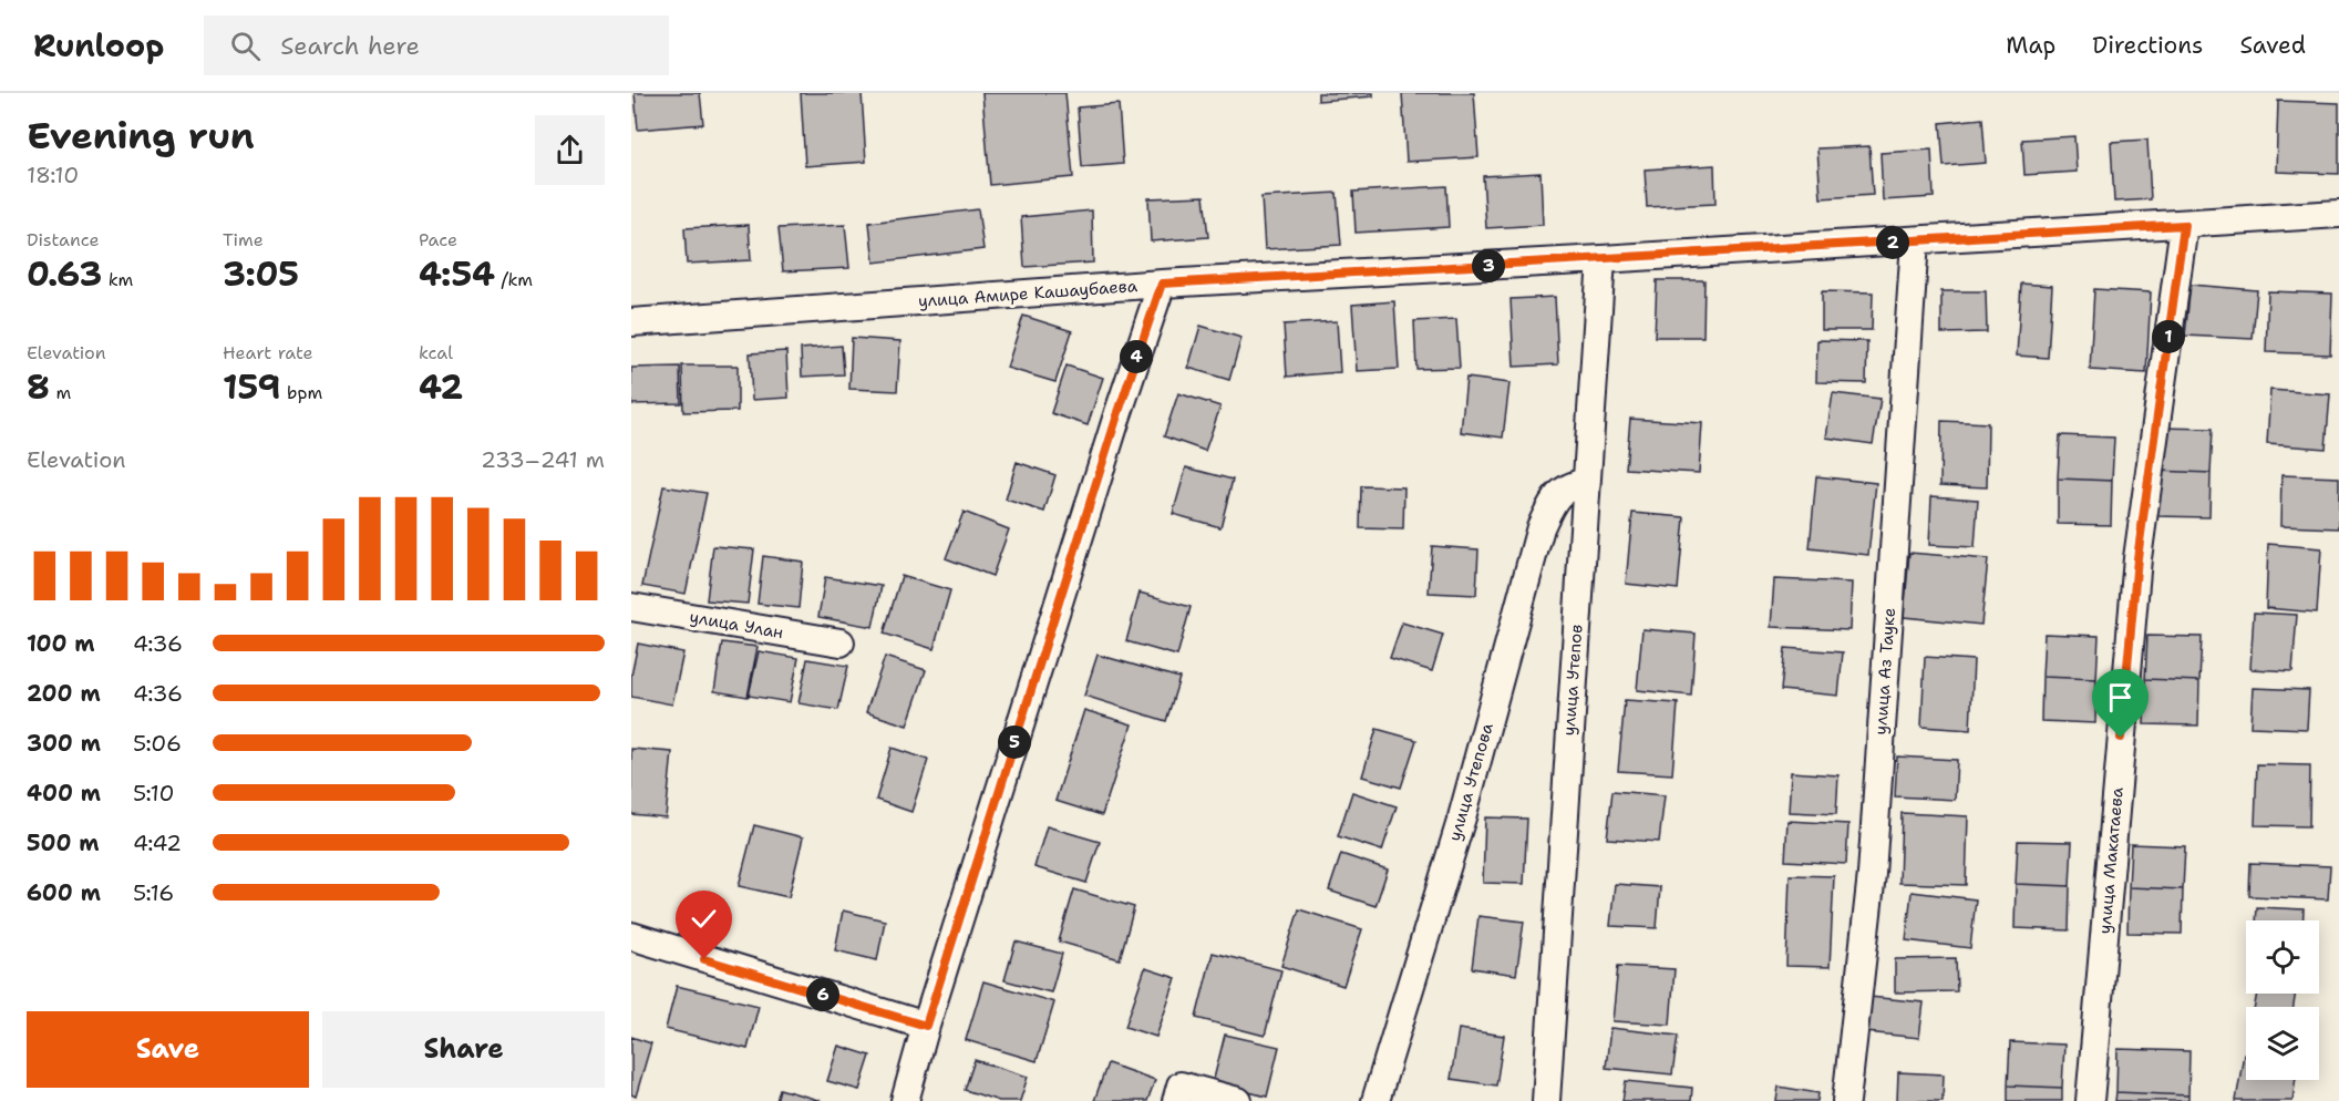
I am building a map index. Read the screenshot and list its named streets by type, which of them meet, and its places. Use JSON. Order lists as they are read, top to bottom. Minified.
{"streets":{"street":["улица Амире Кашаубаева","улица Улан","улица Аз Тауке","улица Утепов","улица Утепова","улица Макатаева"]},"crossings":[["улица Амире Кашаубаева","улица Аз Тауке"],["улица Амире Кашаубаева","улица Утепов"],["улица Амире Кашаубаева","улица Макатаева"],["улица Утепов","улица Утепова"]],"page":{"header":"Runloop","search":"Search here","nav":["Map","Directions","Saved"],"heading":["Evening run","18:10"],"stats":[["Distance","0.63 km"],["Time","3:05"],["Pace","4:54 /km"],["Elevation","8 m"],["Heart rate","159 bpm"],["kcal","42"]],"pins":["2","3","1","4","5","6"],"chart":["Elevation","233–241 m"],"list":[{"name":"100 m","note":"4:36"},{"name":"200 m","note":"4:36"},{"name":"300 m","note":"5:06"},{"name":"400 m","note":"5:10"},{"name":"500 m","note":"4:42"},{"name":"600 m","note":"5:16"}],"buttons":["Save","Share"]}}
